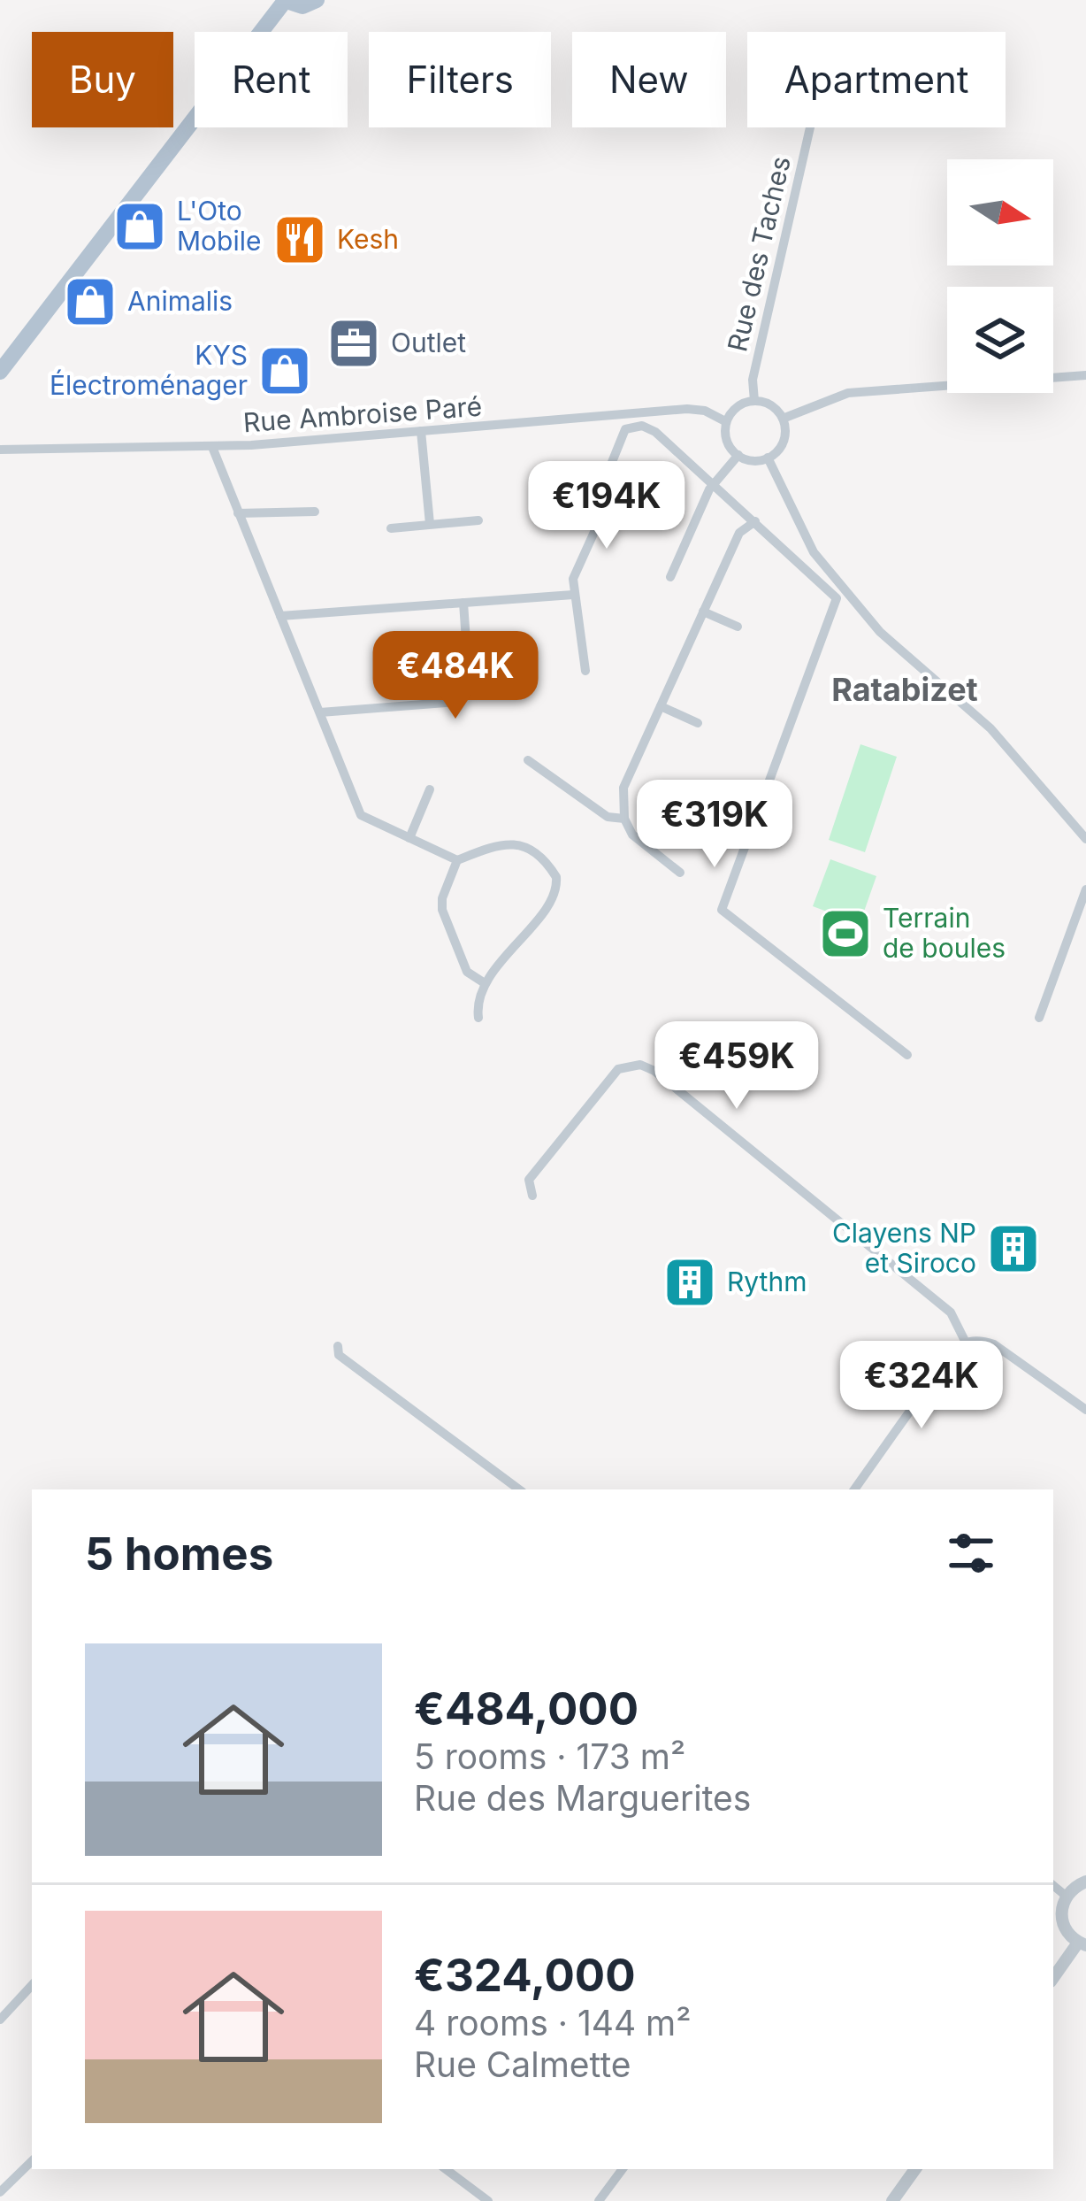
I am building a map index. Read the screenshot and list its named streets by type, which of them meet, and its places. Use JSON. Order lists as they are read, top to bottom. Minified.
{"streets":{"street":["Rue des Taches","Rue Ambroise Paré"]},"crossings":[["Rue des Taches","Rue Ambroise Paré"]],"districts":["Ratabizet"],"places":{"shop":["L'Oto Mobile","Animalis","KYS Électroménager"],"restaurant":["Kesh"],"office":["Outlet"],"sports":["Terrain de boules"],"building":["Clayens NP et Siroco","Rythm"]},"north":"right","page":{"chip":["Buy","Rent","Filters","New","Apartment"],"price":["€194K","€484K","€319K","€459K","€324K"],"heading":"5 homes","list":[{"name":"€484,000","note":"5 rooms · 173 m² · Rue des Marguerites"},{"name":"€324,000","note":"4 rooms · 144 m² · Rue Calmette"}]}}
